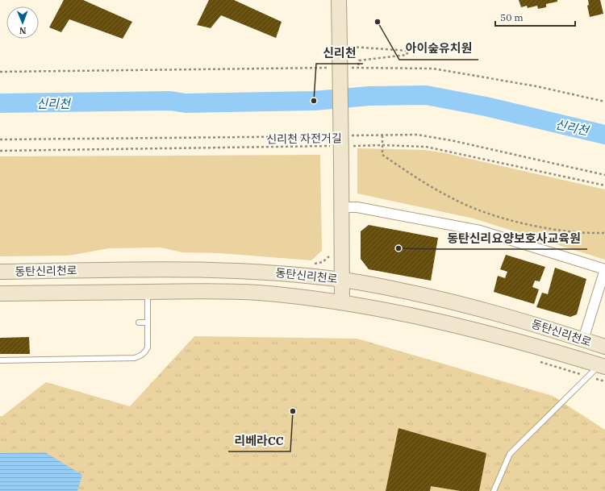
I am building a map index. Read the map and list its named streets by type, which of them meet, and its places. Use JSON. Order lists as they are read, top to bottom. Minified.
{"streets":{"main road":["동탄신리천로"],"path":["신리천 자전거길"]},"water":["신리천"],"places":["아이숲유치원","신리천","동탄신리요양보호사교육원","리베라CC"],"scale_bar":"50 m","north":"bottom"}
